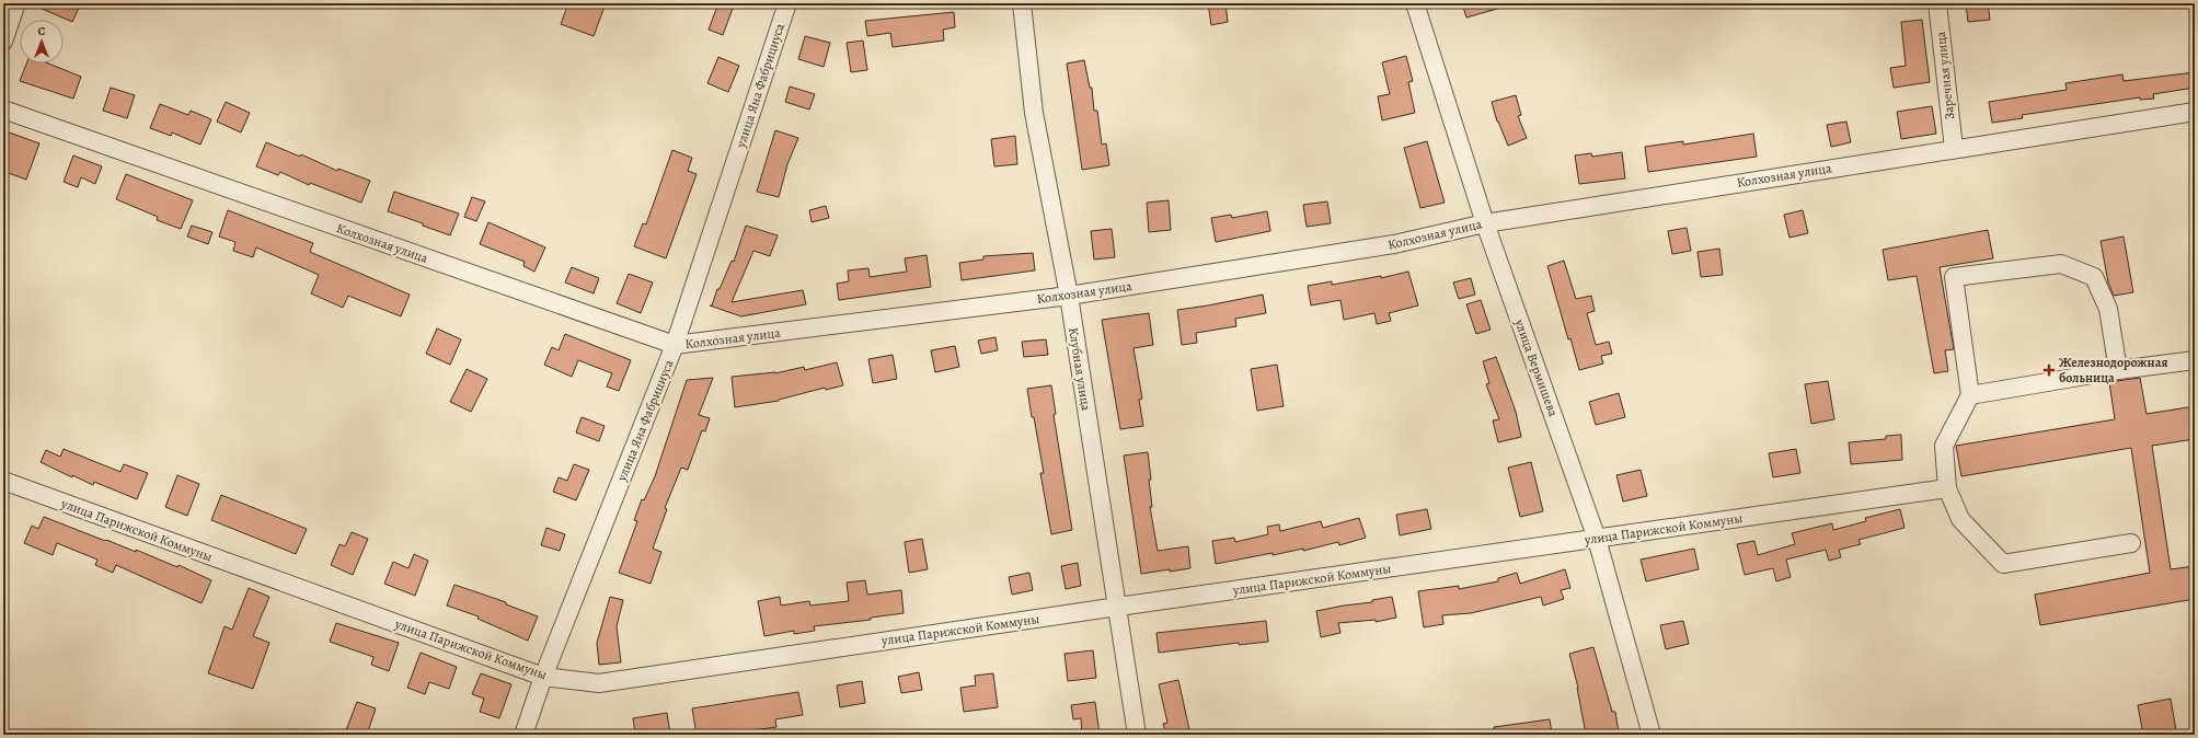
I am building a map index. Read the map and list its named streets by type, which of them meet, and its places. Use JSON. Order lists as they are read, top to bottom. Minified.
{"streets":{"street":["Заречная улица","улица Яна Фабрициуса","Колхозная улица","улица Вермишева","Клубная улица","улица Парижской Коммуны"]},"crossings":[["Заречная улица","Колхозная улица"],["улица Яна Фабрициуса","Колхозная улица"],["улица Яна Фабрициуса","улица Парижской Коммуны"],["Колхозная улица","улица Вермишева"],["Колхозная улица","Клубная улица"],["улица Вермишева","улица Парижской Коммуны"],["Клубная улица","улица Парижской Коммуны"]],"places":{"health":["Железнодорожная больница"]},"north":"top"}
